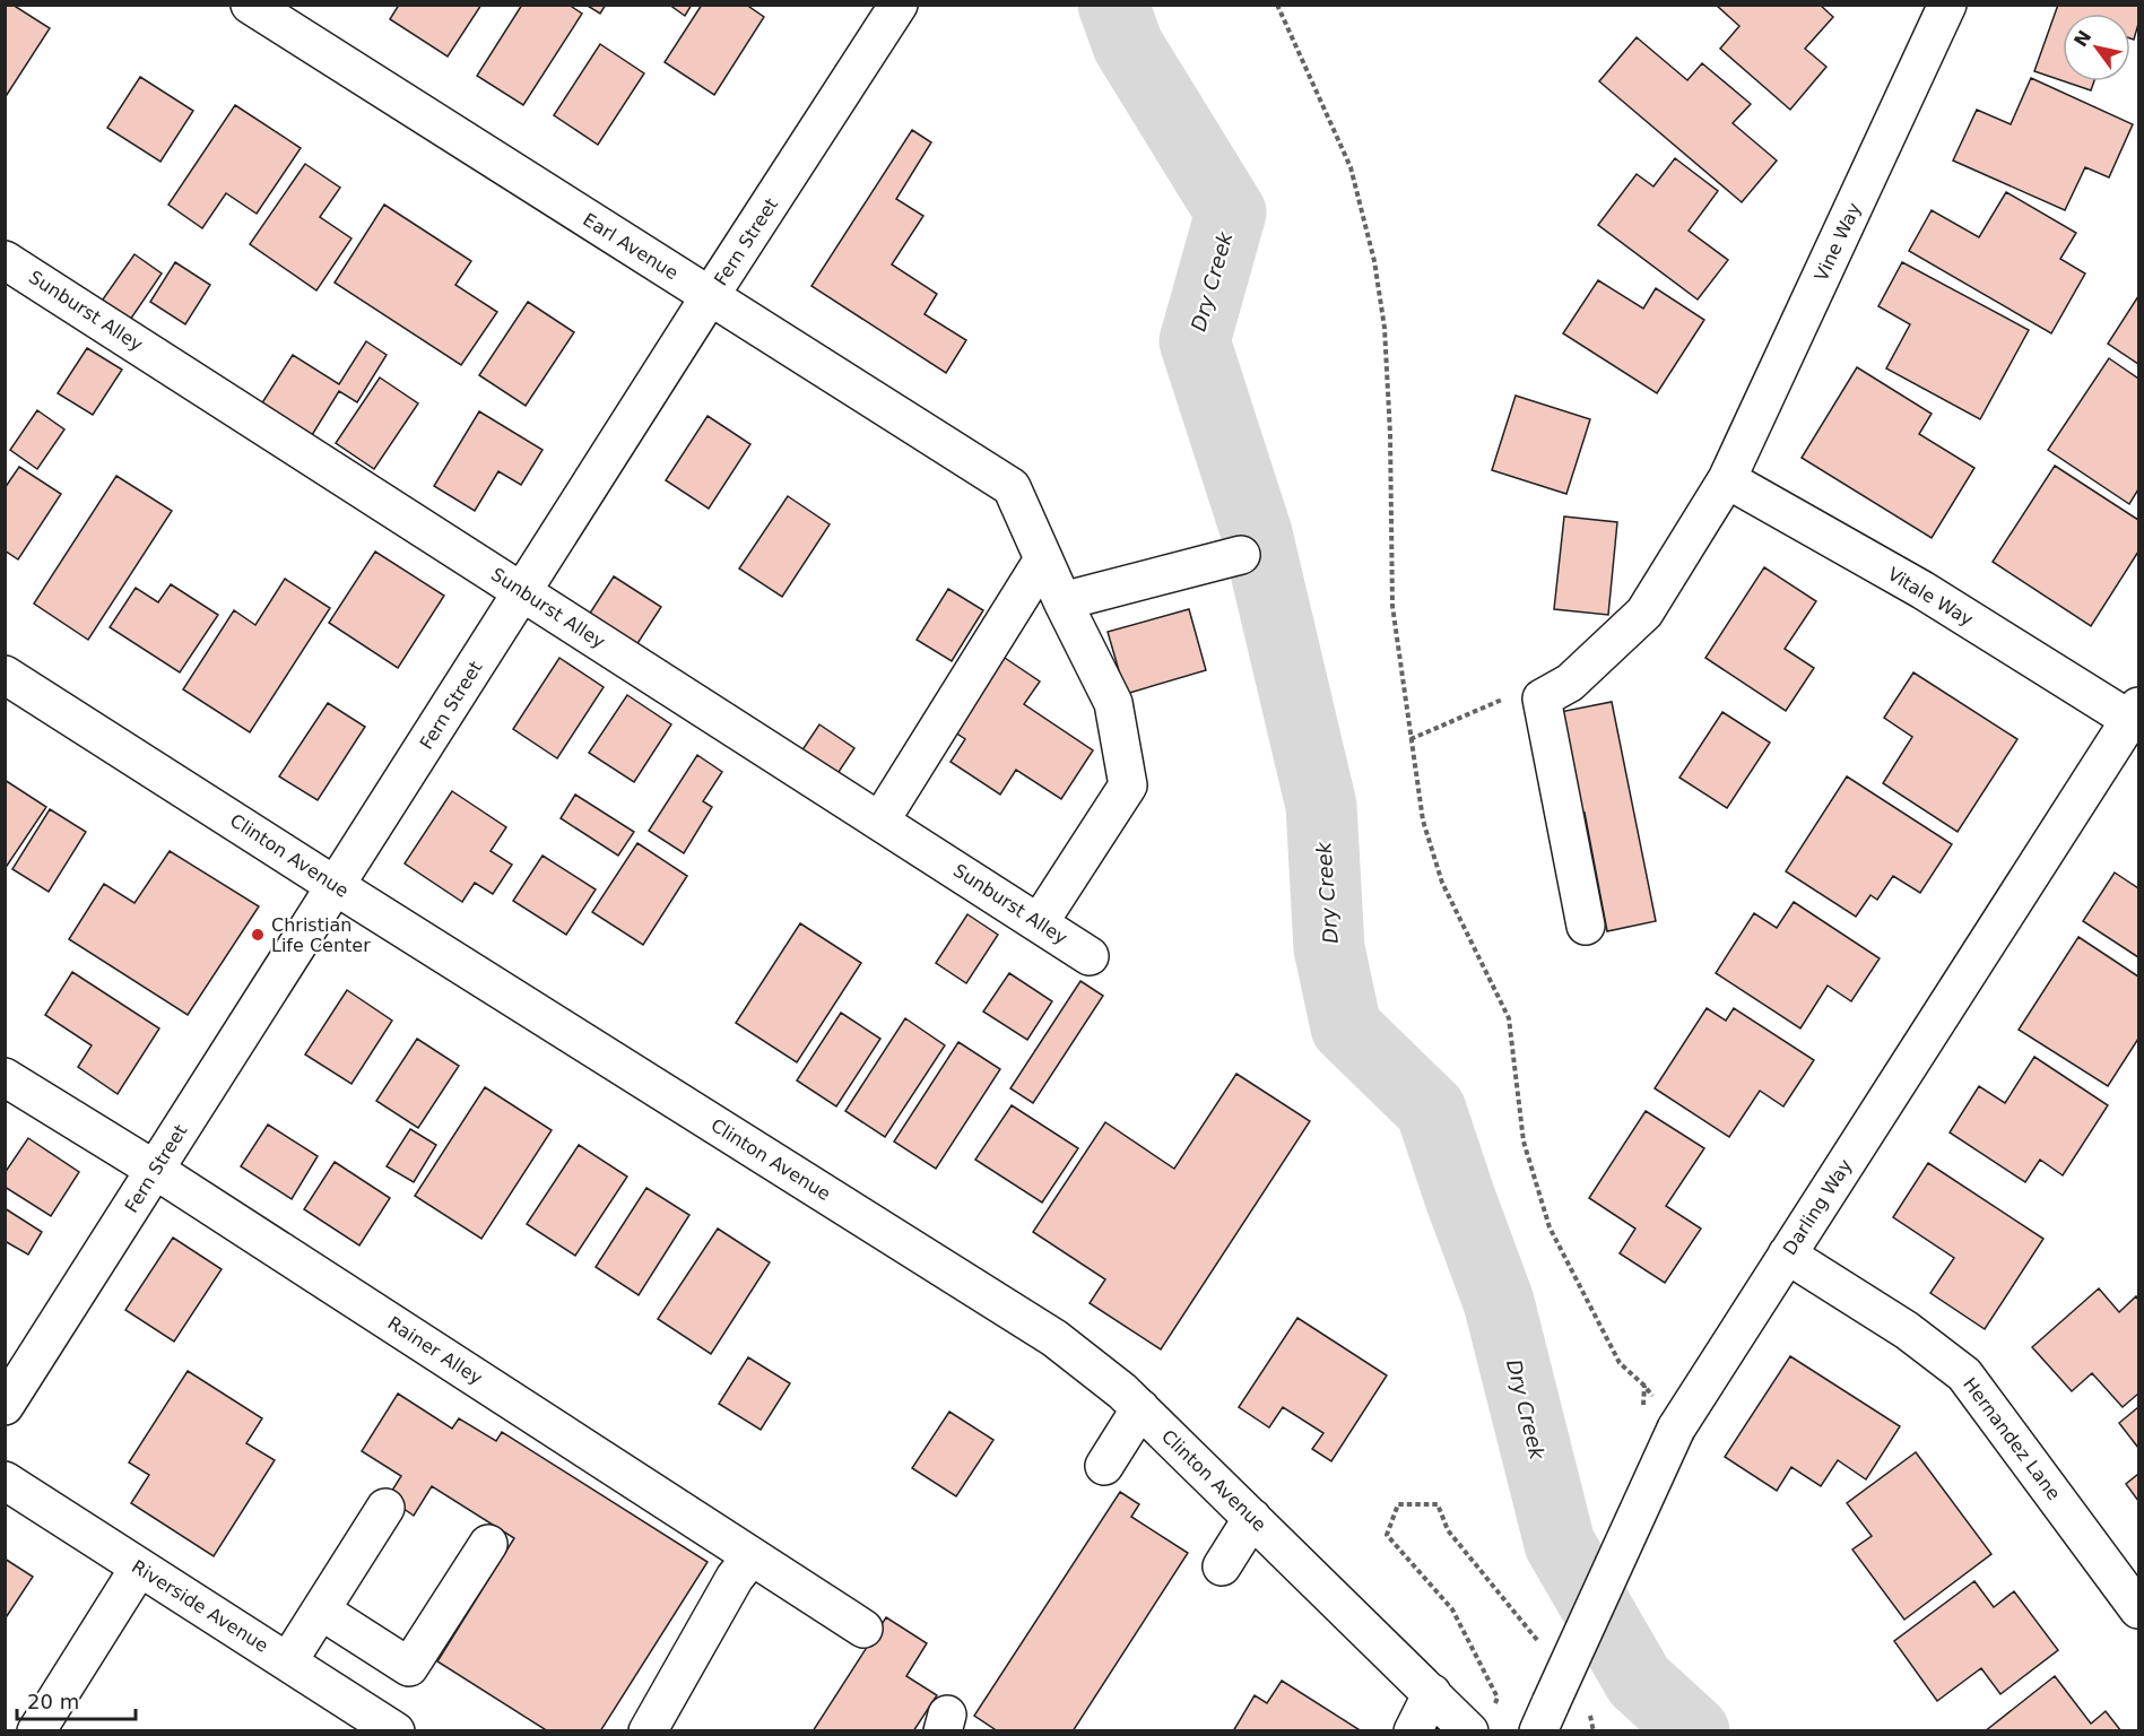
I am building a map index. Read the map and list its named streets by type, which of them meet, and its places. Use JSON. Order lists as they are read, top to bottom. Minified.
{"streets":{"street":["Fern Street","Vine Way","Earl Avenue","Sunburst Alley","Vitale Way","Clinton Avenue","Darling Way","Rainer Alley","Hernandez Lane","Riverside Avenue"]},"crossings":[["Fern Street","Earl Avenue"],["Fern Street","Sunburst Alley"],["Fern Street","Clinton Avenue"],["Fern Street","Rainer Alley"],["Vine Way","Vitale Way"],["Vitale Way","Darling Way"],["Darling Way","Hernandez Lane"]],"water":["Dry Creek"],"places":["Christian Life Center"],"scale_bar":"20 m","north":"top left"}
